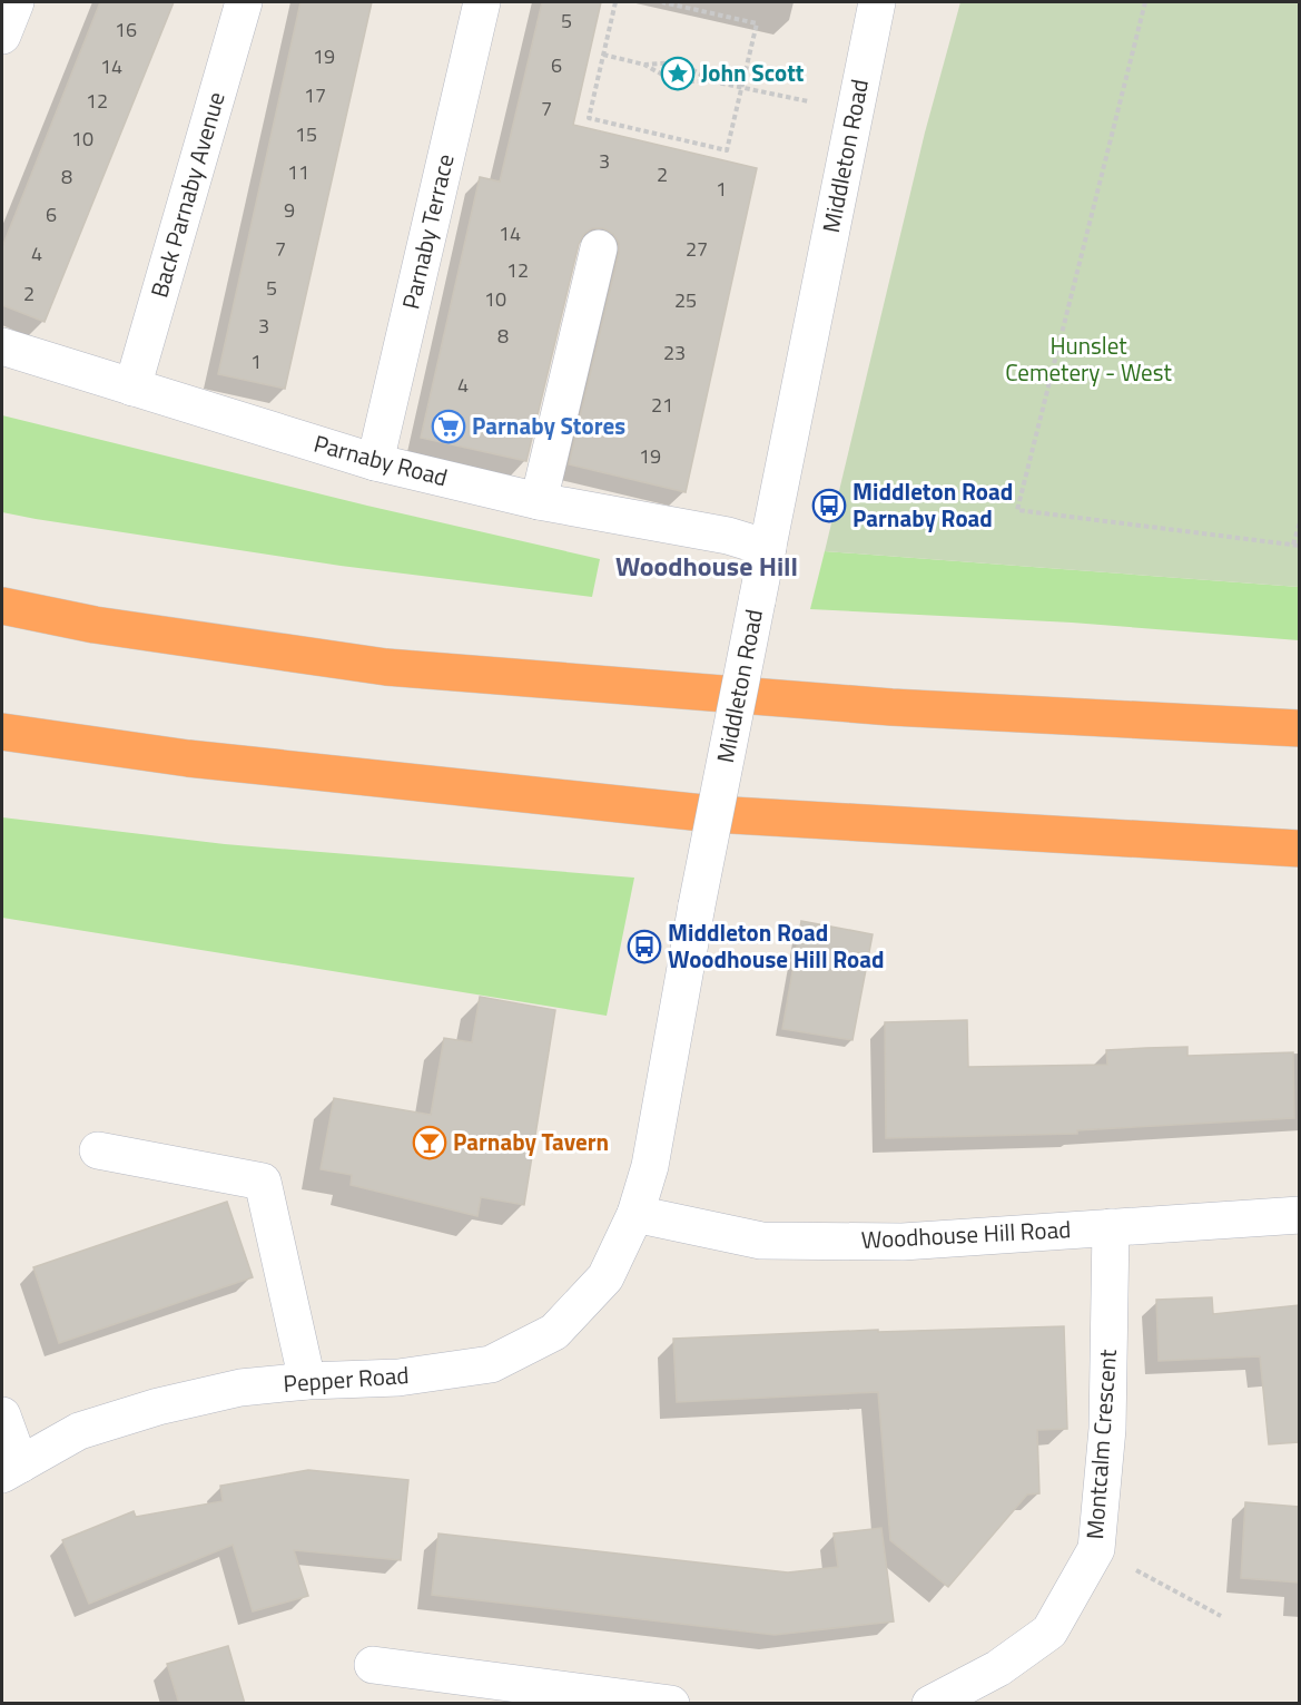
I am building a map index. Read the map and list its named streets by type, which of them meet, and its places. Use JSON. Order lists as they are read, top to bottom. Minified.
{"streets":{"street":["Middleton Road","Back Parnaby Avenue","Parnaby Terrace","Parnaby Road","Woodhouse Hill Road","Pepper Road","Montcalm Crescent"]},"crossings":[["Middleton Road","Parnaby Road"],["Middleton Road","Woodhouse Hill Road"],["Middleton Road","Pepper Road"],["Back Parnaby Avenue","Parnaby Road"],["Parnaby Terrace","Parnaby Road"],["Woodhouse Hill Road","Pepper Road"],["Woodhouse Hill Road","Montcalm Crescent"]],"districts":["Woodhouse Hill"],"parks":["Hunslet Cemetery - West"],"places":{"place":["John Scott"],"supermarket":["Parnaby Stores"],"bus stop":["Middleton Road Parnaby Road","Middleton Road Woodhouse Hill Road"],"bar":["Parnaby Tavern"]},"house_numbers":["5","16","19","6","14","17","12","7","15","10","3","11","2","8","1","9","6","14","7","27","4","12","5","2","10","25","3","8","23","1","4","21","19"]}
